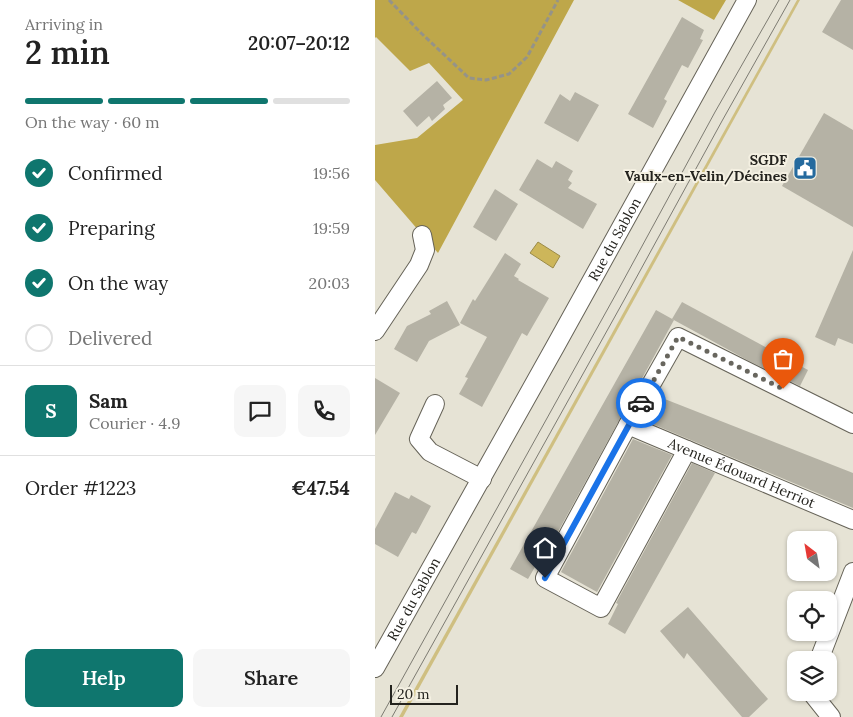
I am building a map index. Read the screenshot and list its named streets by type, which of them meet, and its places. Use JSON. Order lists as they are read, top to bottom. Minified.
{"streets":{"street":["Rue du Sablon","Avenue Édouard Herriot"]},"places":{"public building":["SGDF Vaulx-en-Velin/Décines"]},"scale_bar":"20 m","north":"top left","page":{"heading":["2 min","Arriving in","20:07–20:12"],"panel":["Sam","Courier · 4.9","Order #1223","€47.54"],"bar":"On the way · 60 m","list":[["Confirmed","19:56"],["Preparing","19:59"],["On the way","20:03"],"Delivered"],"round":"S","buttons":["Help","Share"],"scale":"20 m"}}
